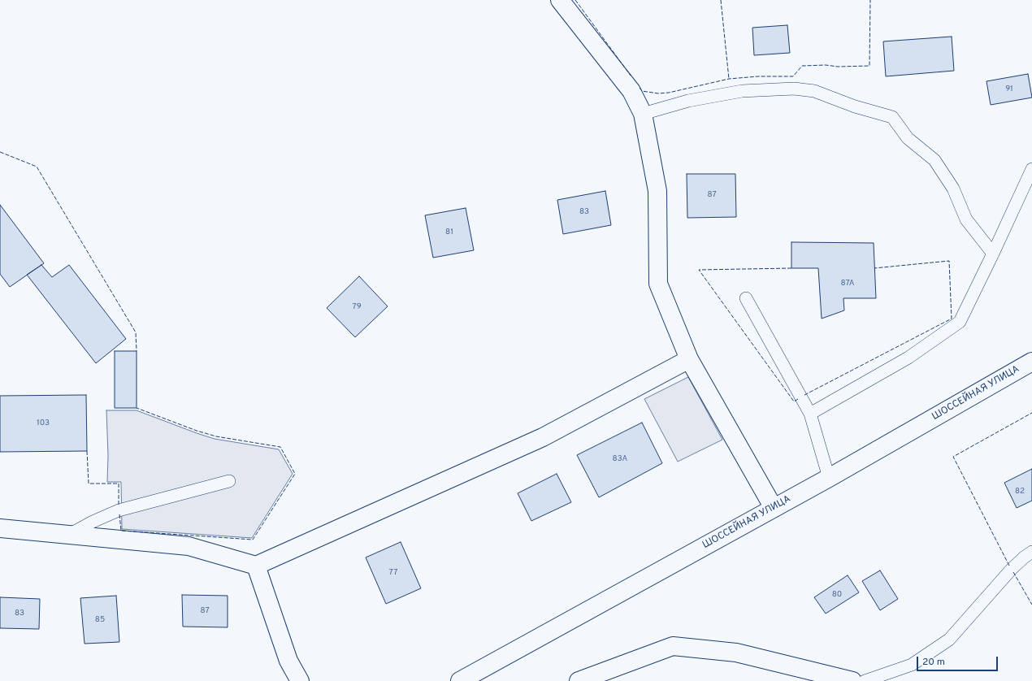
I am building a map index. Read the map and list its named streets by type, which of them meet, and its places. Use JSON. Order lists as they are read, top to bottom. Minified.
{"streets":{"street":["ШОССЕЙНАЯ УЛИЦА"]},"house_numbers":["91","87","83","81","87А","79","103","83А","82","77","80","87","83","85"],"scale_bar":"20 m"}
